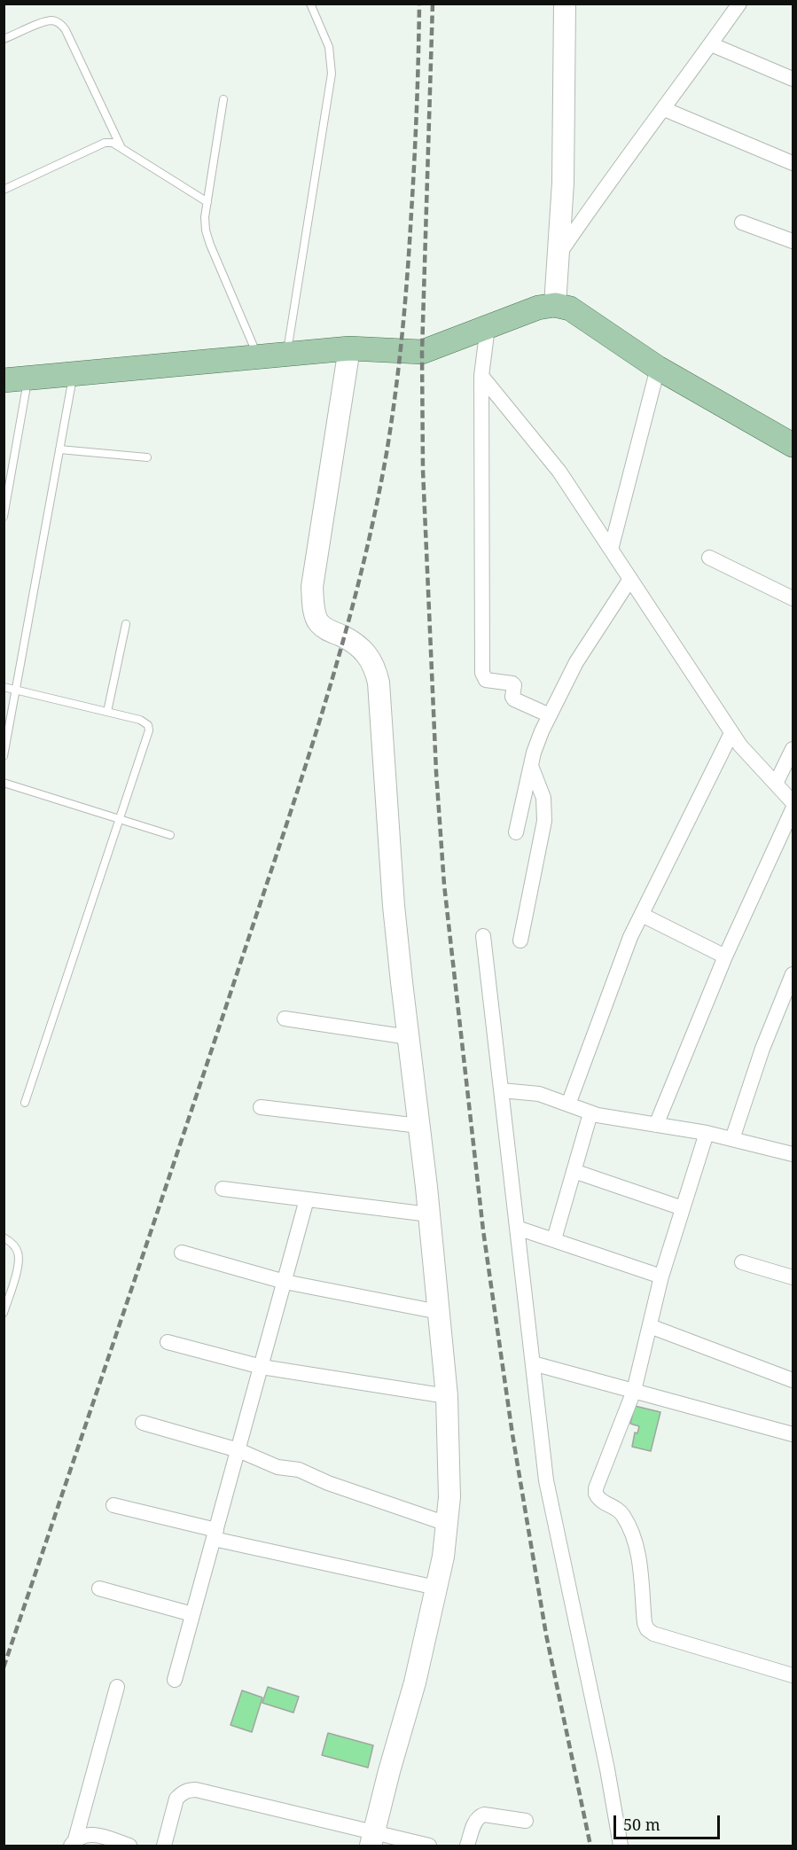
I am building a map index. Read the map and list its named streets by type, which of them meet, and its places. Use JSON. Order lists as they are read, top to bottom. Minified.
{"scale_bar":"50 m"}
